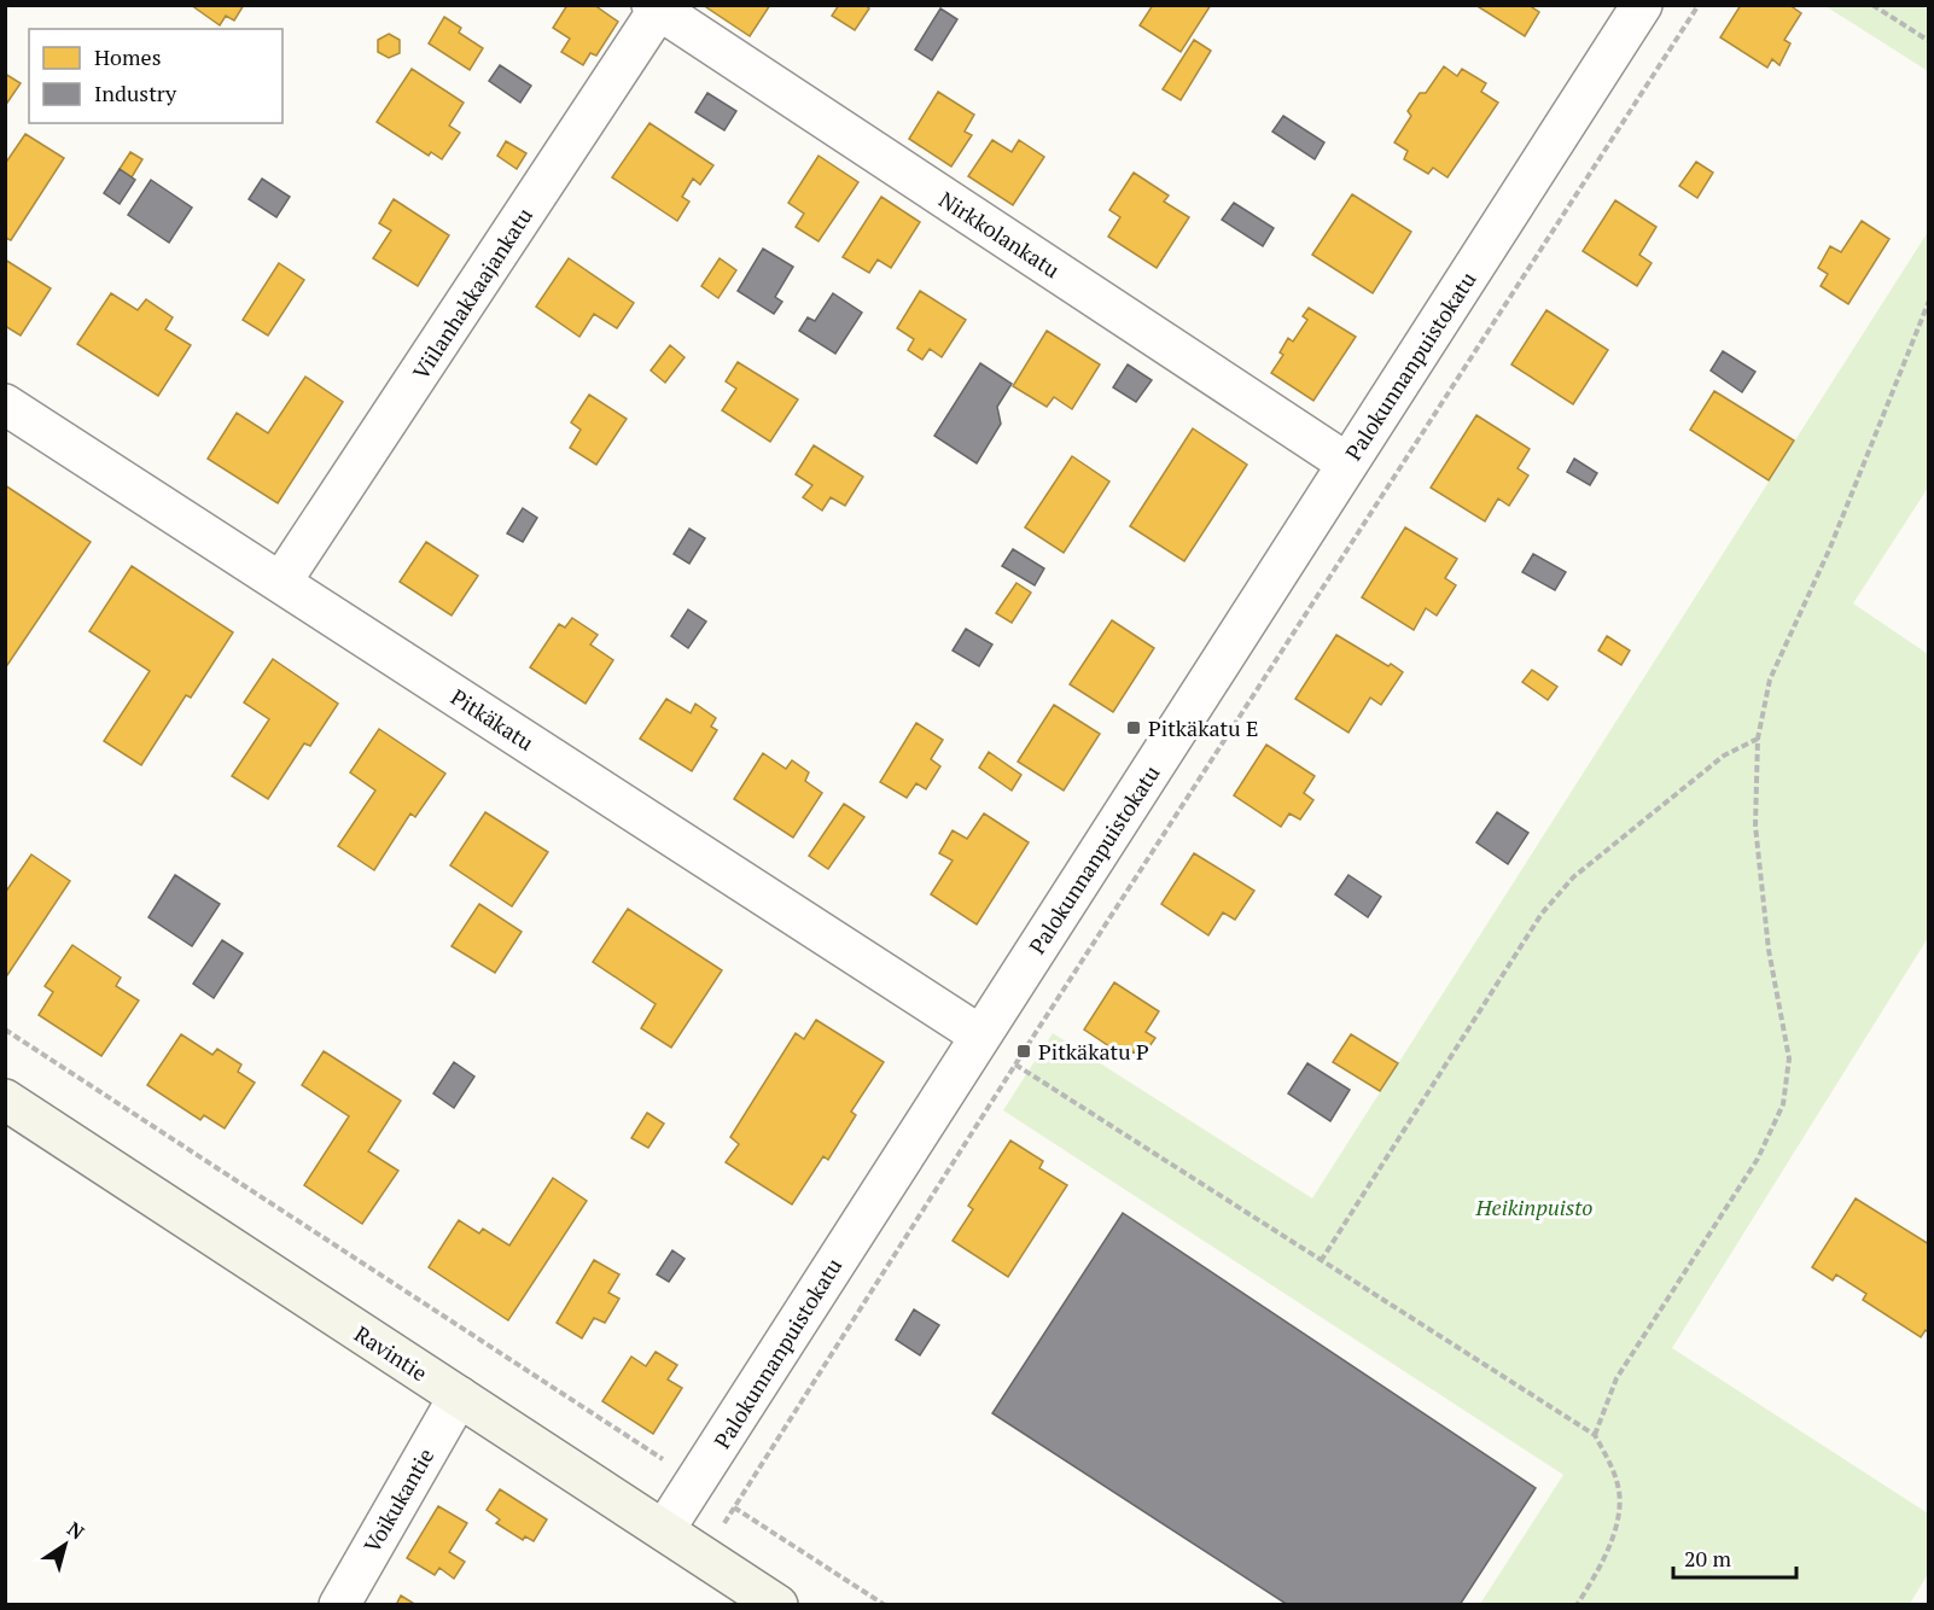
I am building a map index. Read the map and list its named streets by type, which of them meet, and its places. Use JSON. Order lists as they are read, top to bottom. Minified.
{"streets":{"main road":["Ravintie"],"street":["Nirkkolankatu","Viilanhakkaajankatu","Palokunnanpuistokatu","Pitkäkatu","Voikukantie"]},"crossings":[["Nirkkolankatu","Viilanhakkaajankatu"],["Nirkkolankatu","Palokunnanpuistokatu"],["Viilanhakkaajankatu","Pitkäkatu"],["Palokunnanpuistokatu","Pitkäkatu"],["Palokunnanpuistokatu","Ravintie"],["Ravintie","Voikukantie"]],"parks":["Heikinpuisto"],"places":{"transit":["Pitkäkatu E","Pitkäkatu P"]},"legend":["Homes","Industry"],"scale_bar":"20 m","north":"top right"}
